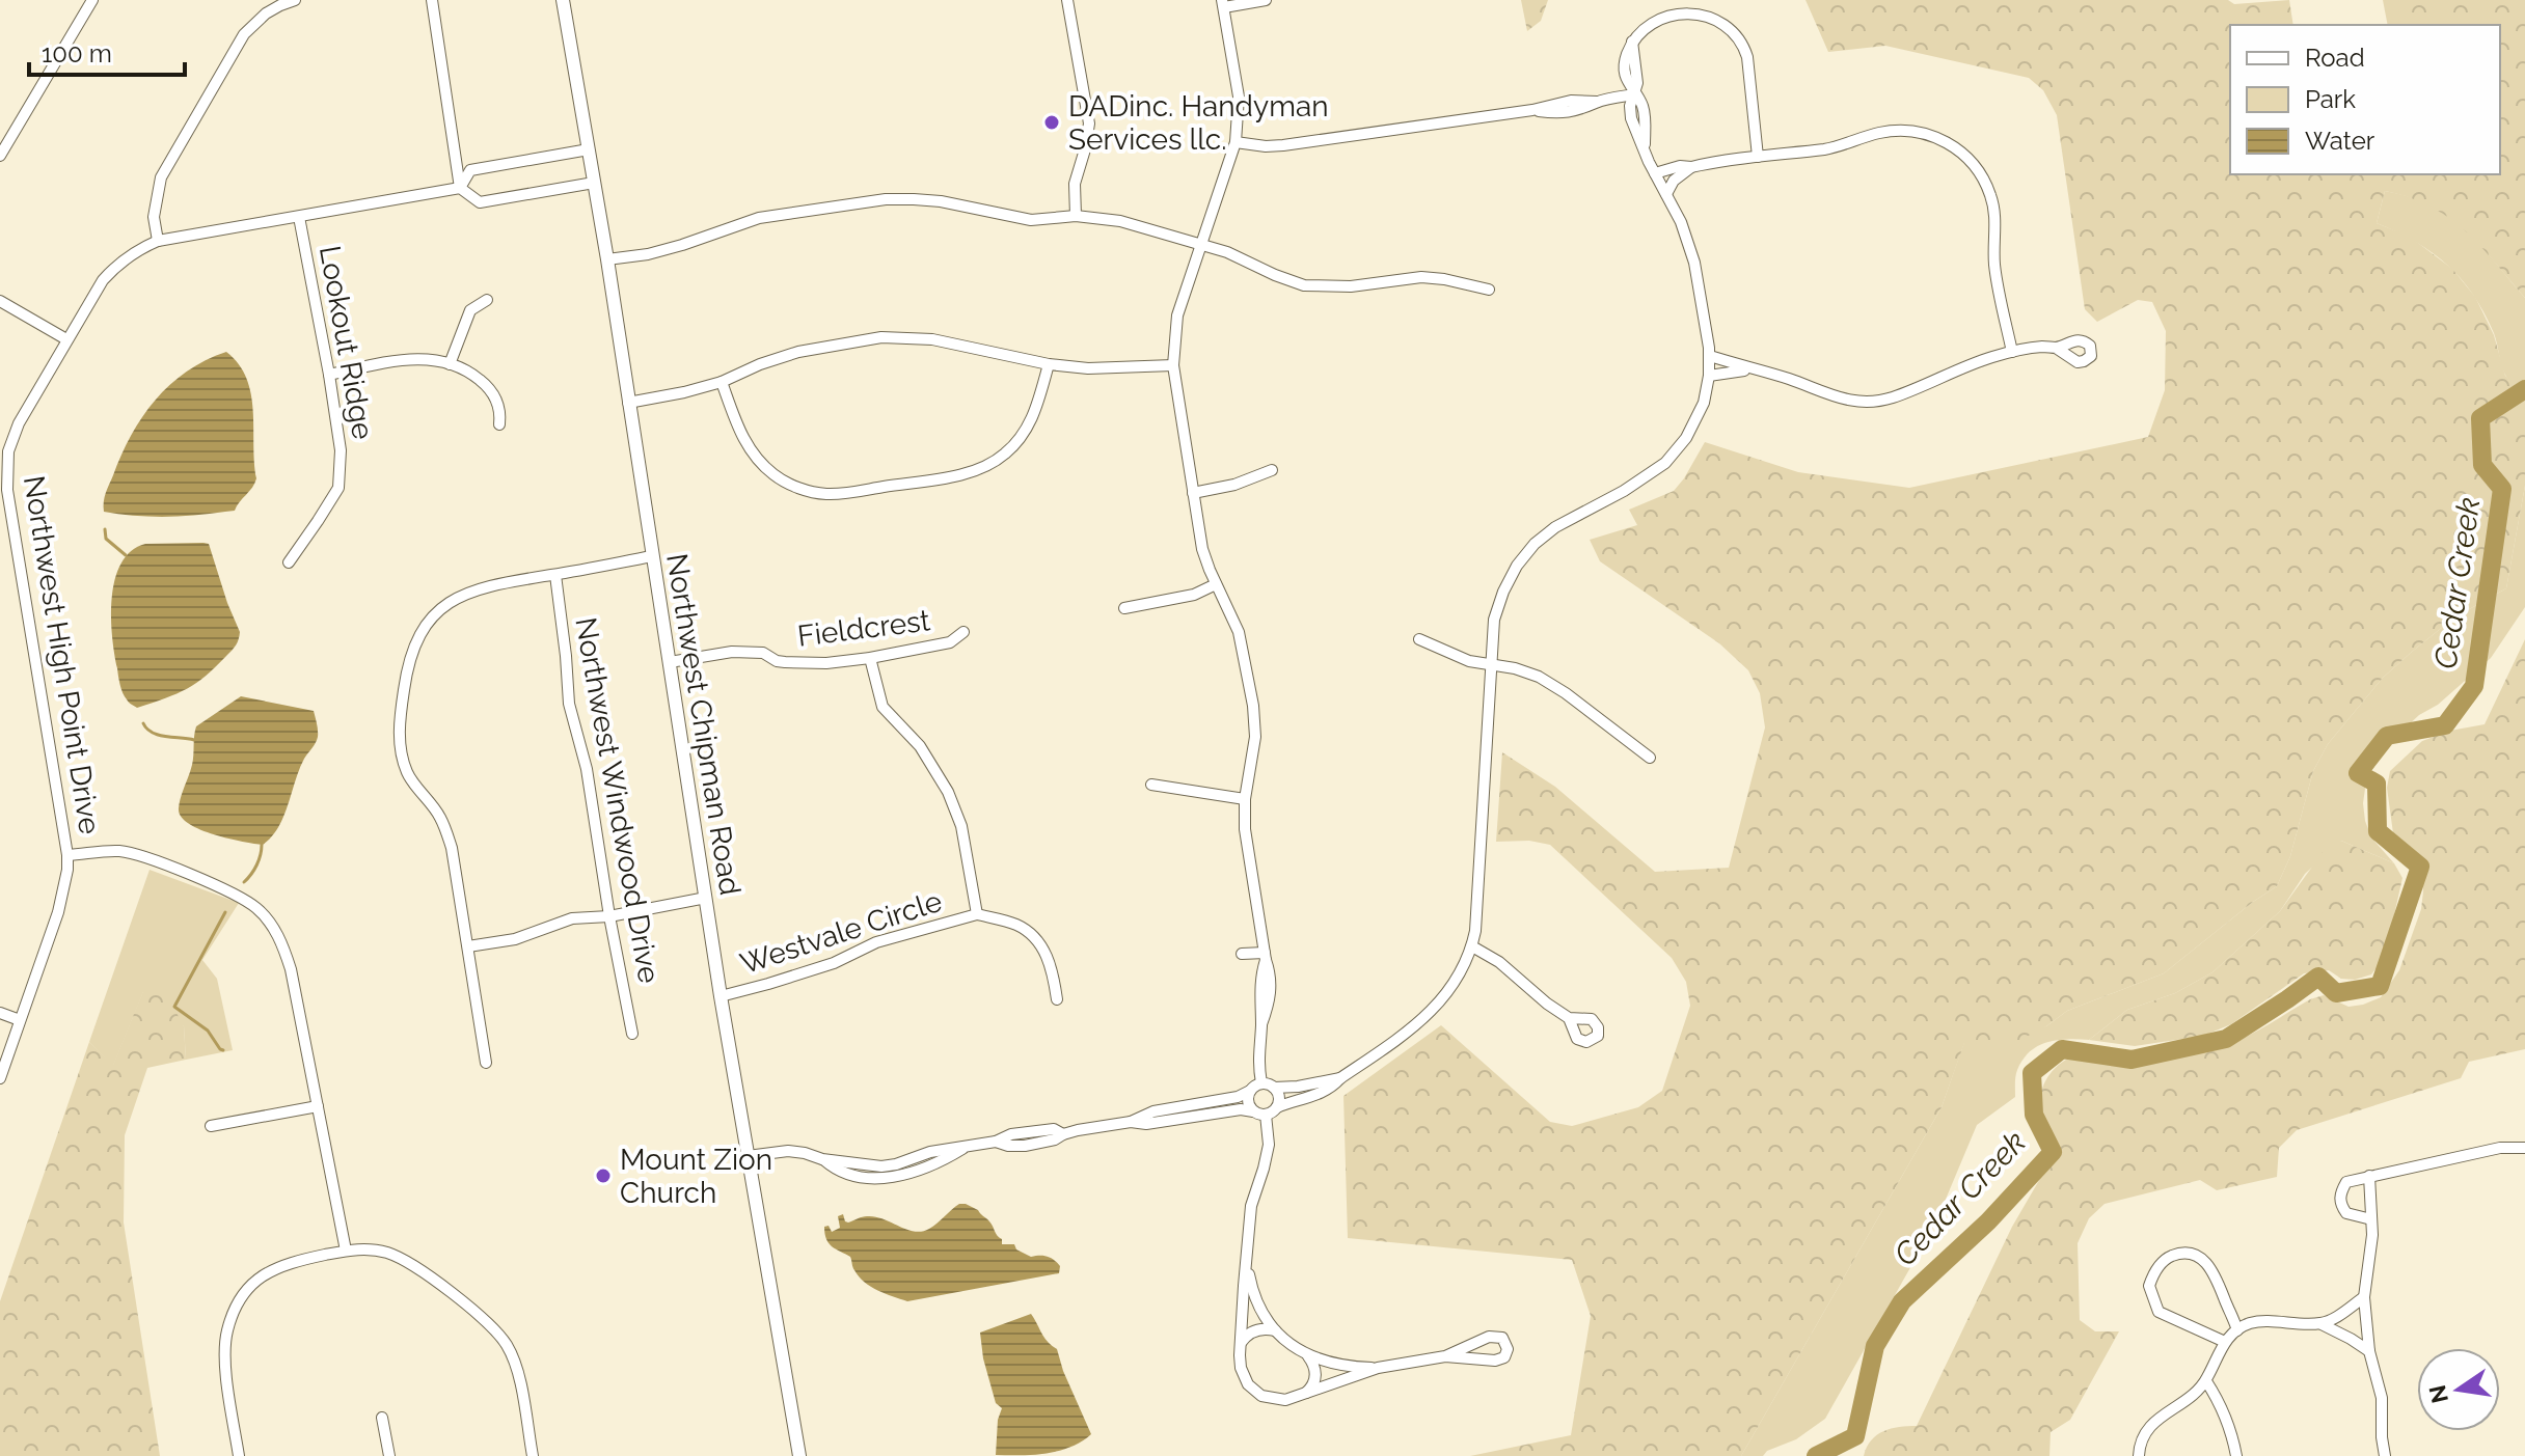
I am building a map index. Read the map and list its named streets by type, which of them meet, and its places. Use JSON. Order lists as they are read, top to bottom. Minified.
{"streets":{"main road":["Northwest Chipman Road"],"street":["Lookout Ridge","Fieldcrest","Northwest High Point Drive","Northwest Windwood Drive","Westvale Circle"]},"crossings":[["Lookout Ridge","Northwest High Point Drive"],["Fieldcrest","Northwest Chipman Road"],["Northwest High Point Drive","Northwest Chipman Road"],["Northwest Chipman Road","Westvale Circle"]],"water":["Cedar Creek"],"places":["DADinc. Handyman Services llc.","Mount Zion Church"],"legend":["Road","Park","Water"],"scale_bar":"100 m","north":"left"}
